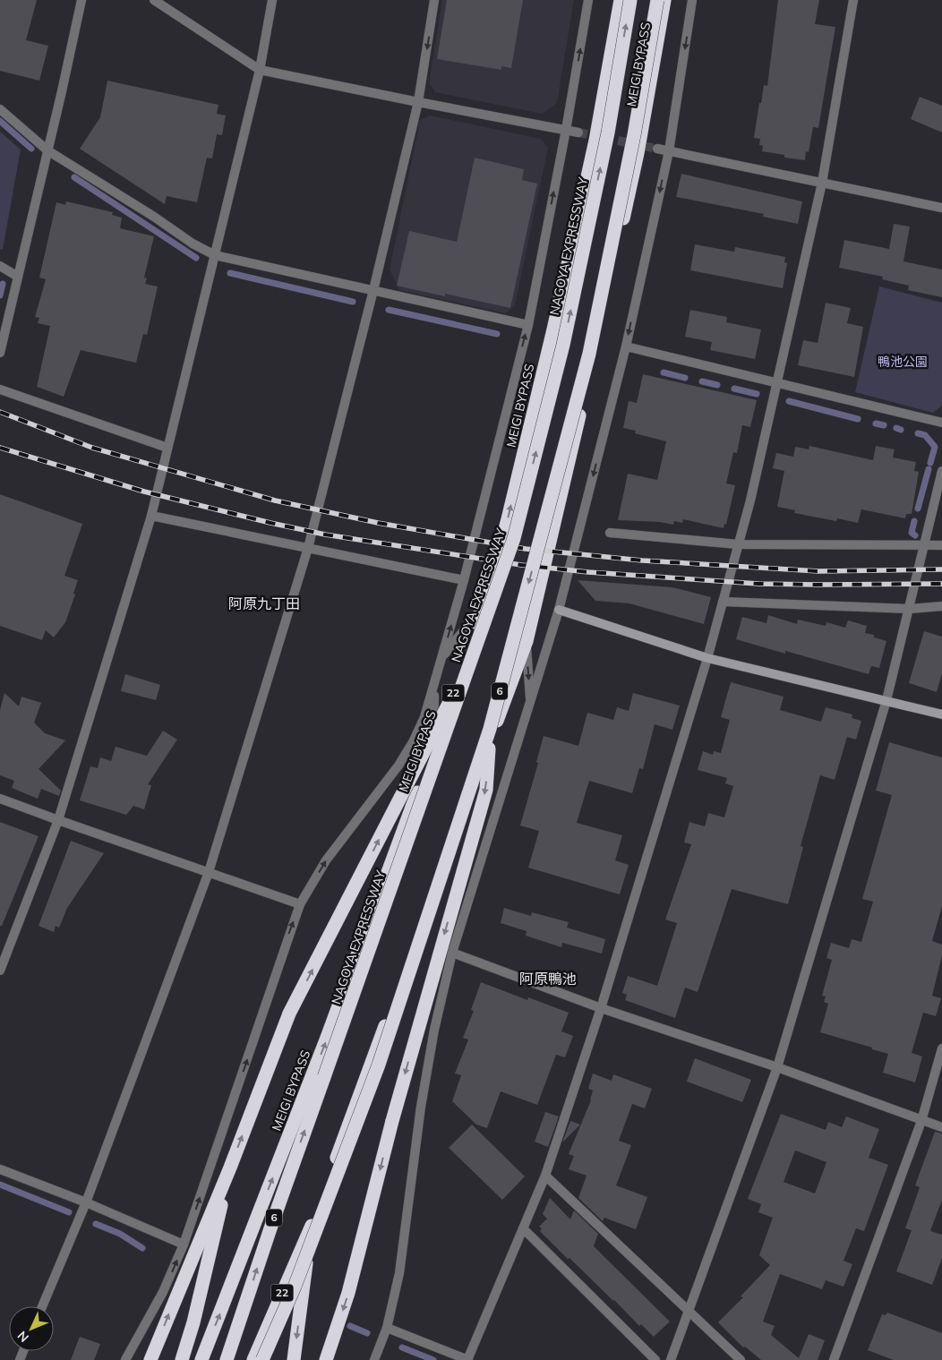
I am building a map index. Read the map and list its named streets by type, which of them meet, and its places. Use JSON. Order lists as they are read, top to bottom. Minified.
{"streets":{"highway":["MEIGI BYPASS","NAGOYA EXPRESSWAY","6","22"]},"crossings":[["MEIGI BYPASS","6"],["MEIGI BYPASS","22"]],"districts":["阿原九丁田","阿原鴨池"],"parks":["鴨池公園"],"north":"bottom left"}
